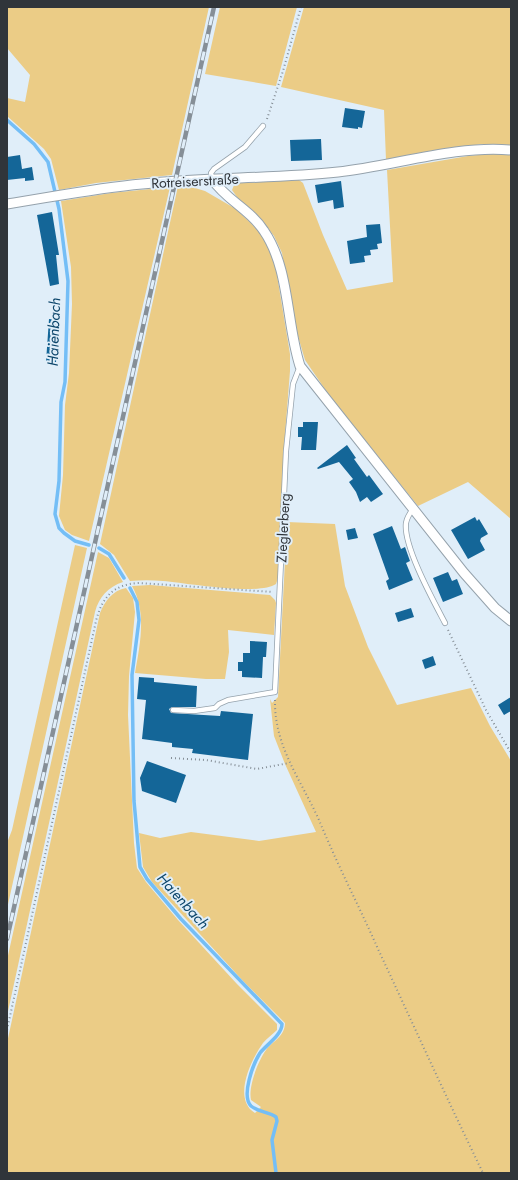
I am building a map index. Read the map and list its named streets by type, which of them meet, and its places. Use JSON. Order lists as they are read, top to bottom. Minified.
{"streets":{"street":["Rotreiserstraße"],"lane":["Zieglerberg"]},"water":["Haienbach"]}
